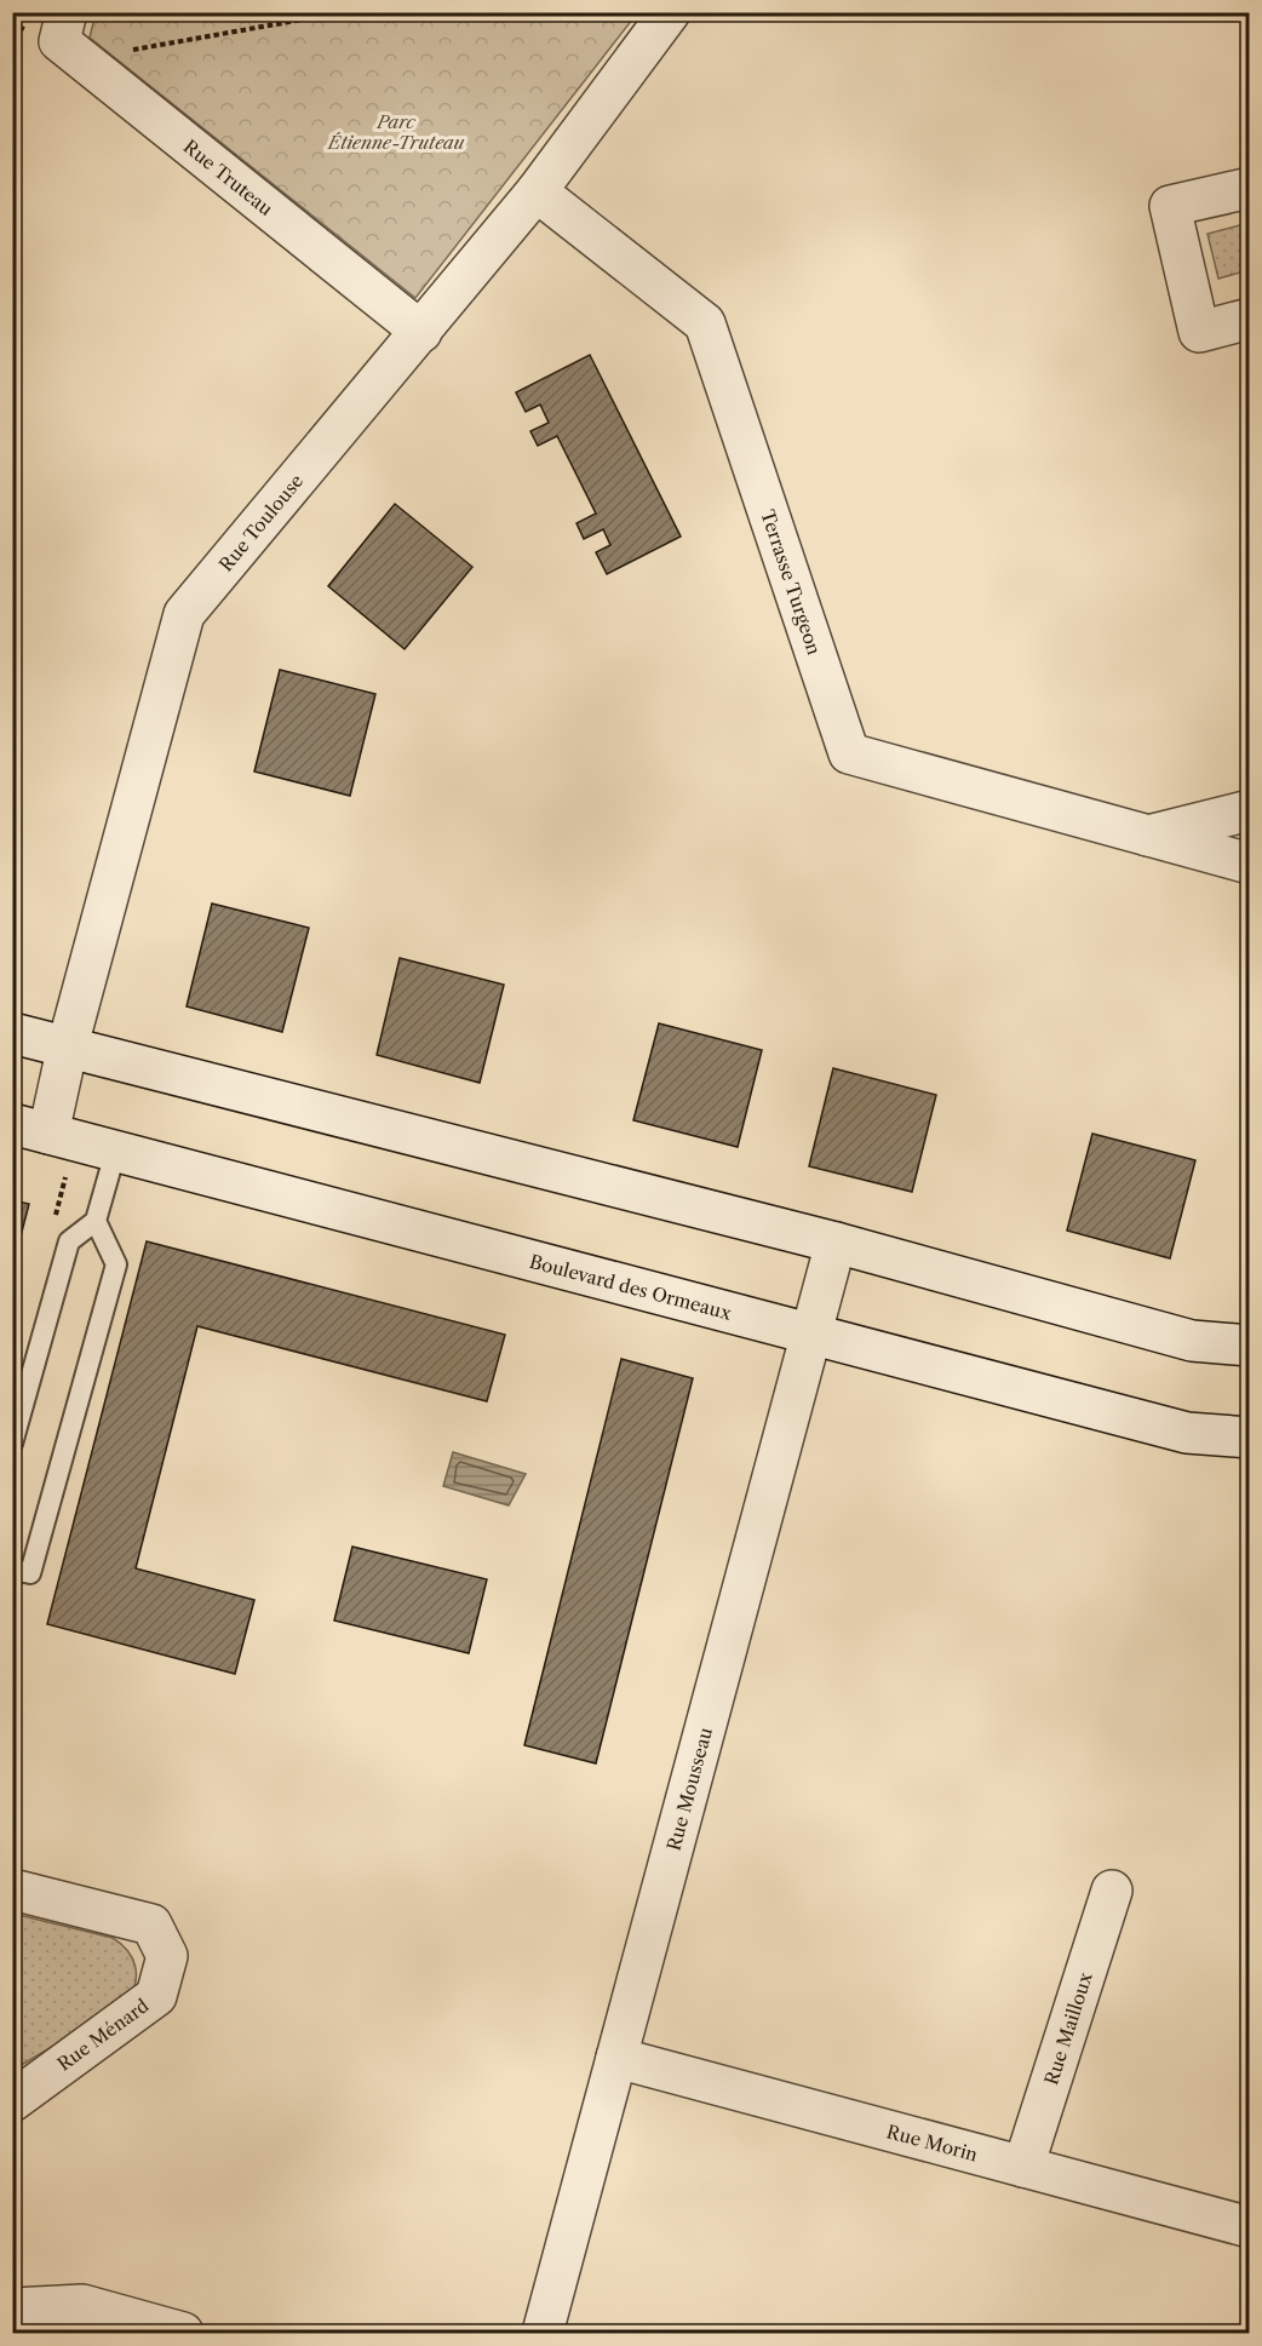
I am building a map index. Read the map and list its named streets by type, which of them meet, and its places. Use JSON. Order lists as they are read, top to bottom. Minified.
{"streets":{"street":["Rue Truteau","Rue Toulouse","Terrasse Turgeon","Boulevard des Ormeaux","Rue Mousseau","Rue Mailloux","Rue Ménard","Rue Morin"]},"crossings":[["Rue Truteau","Rue Toulouse"],["Rue Toulouse","Terrasse Turgeon"],["Rue Toulouse","Boulevard des Ormeaux"],["Boulevard des Ormeaux","Rue Mousseau"],["Rue Mousseau","Rue Morin"],["Rue Mailloux","Rue Morin"]],"parks":["Parc Étienne-Truteau"]}
